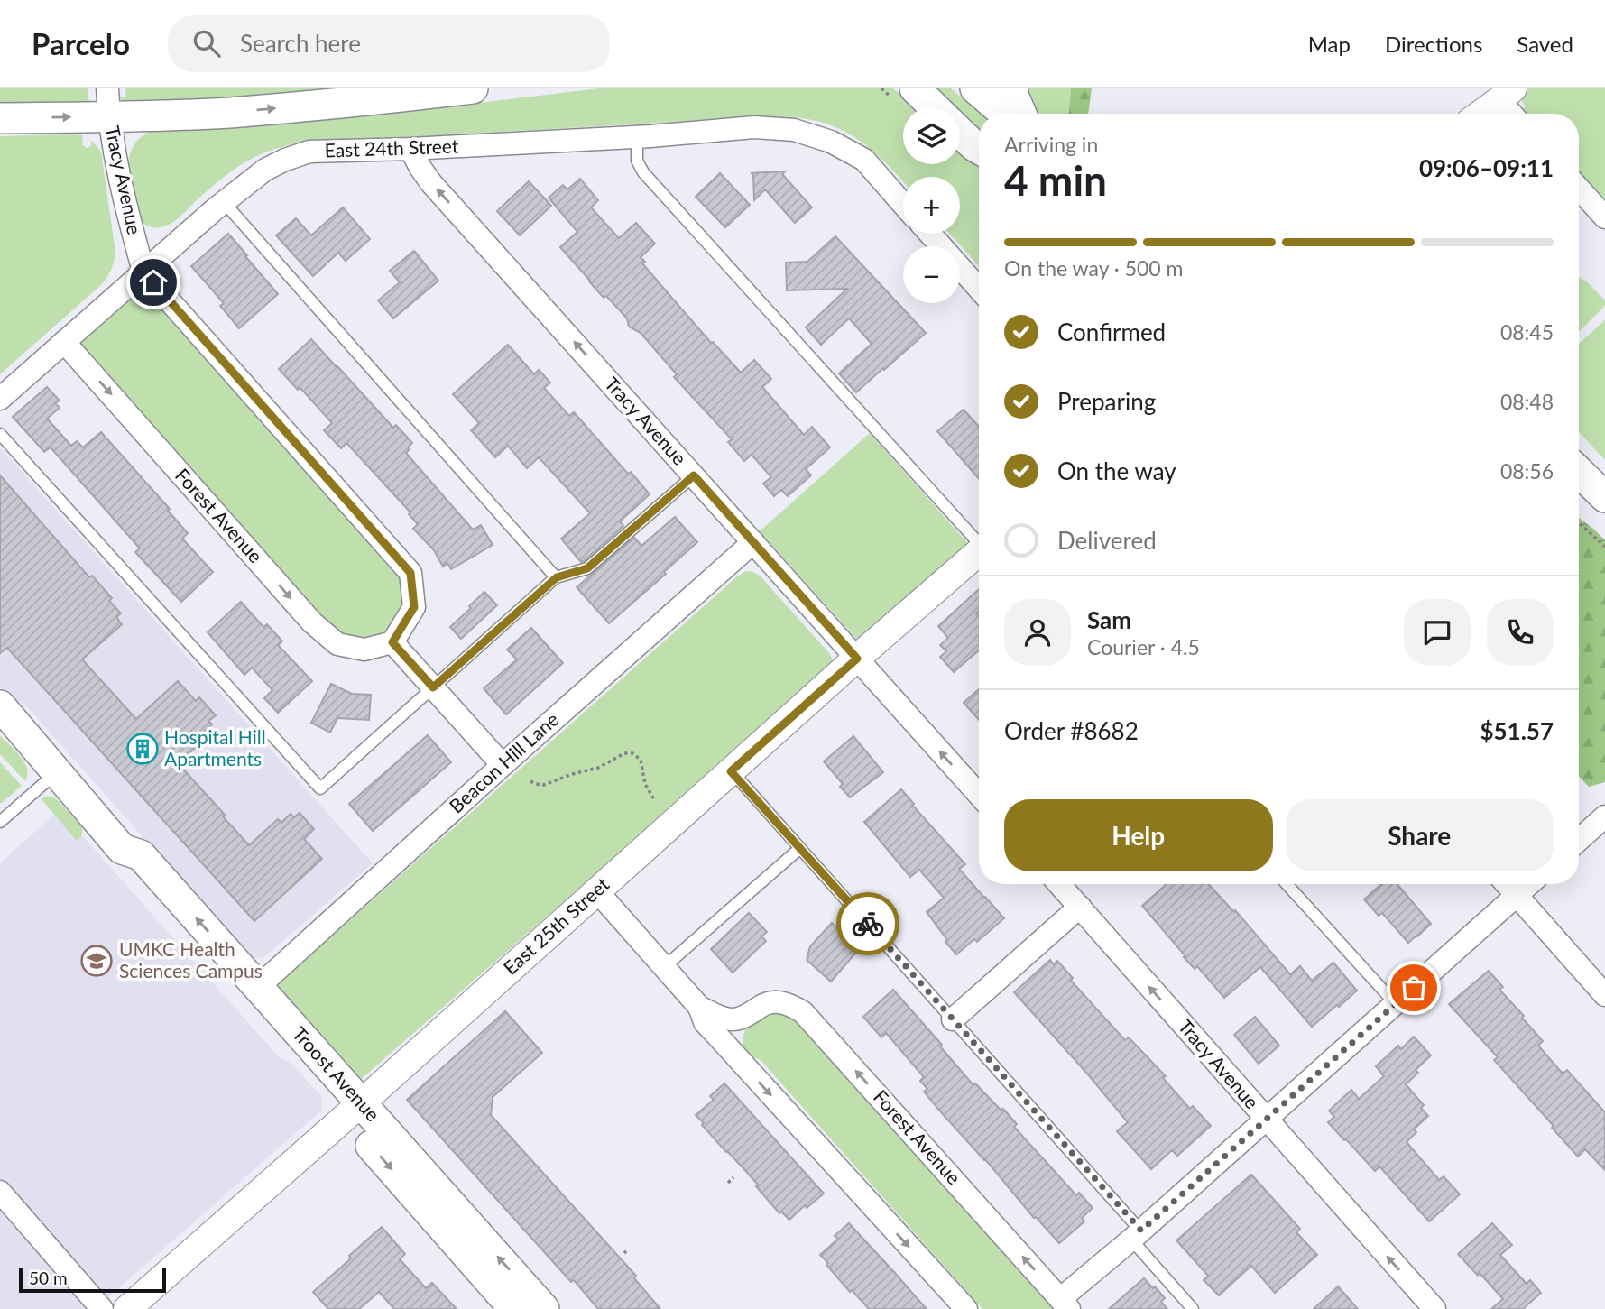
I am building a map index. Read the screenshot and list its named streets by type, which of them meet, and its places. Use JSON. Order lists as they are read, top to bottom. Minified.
{"streets":{"main road":["Troost Avenue"],"street":["East 24th Street","Tracy Avenue","Forest Avenue","Beacon Hill Lane","East 25th Street"]},"crossings":[["East 24th Street","Tracy Avenue"],["East 24th Street","Forest Avenue"],["Tracy Avenue","Beacon Hill Lane"],["Tracy Avenue","East 25th Street"],["Forest Avenue","East 25th Street"],["Beacon Hill Lane","Troost Avenue"],["East 25th Street","Troost Avenue"]],"one_way":["Tracy Avenue"],"places":{"building":["Hospital Hill Apartments"],"school or university":["UMKC Health Sciences Campus"]},"scale_bar":"50 m","page":{"header":"Parcelo","search":"Search here","nav":["Map","Directions","Saved"],"map_buttons":["+","−"],"heading":["4 min","Arriving in","09:06–09:11"],"panel":["Sam","Courier · 4.5","Order #8682","$51.57"],"bar":"On the way · 500 m","list":[["Confirmed","08:45"],["Preparing","08:48"],["On the way","08:56"],"Delivered"],"buttons":["Help","Share"],"scale":"50 m"}}
